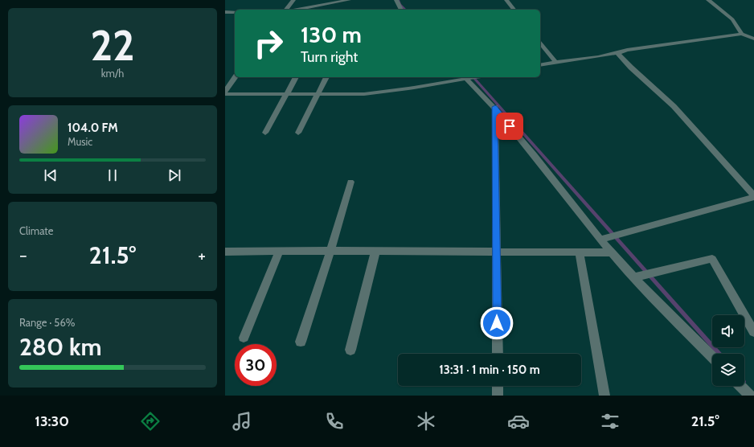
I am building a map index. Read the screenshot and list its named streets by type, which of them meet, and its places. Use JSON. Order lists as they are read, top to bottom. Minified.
{"page":{"tile":[["22","km/h"],"Climate",["Range · 56%","280 km"]],"turn":["130 m","Turn right"],"song":["104.0 FM","Music"],"heat":["−","21.5°","+"],"limit":"30","trip":"13:31 · 1 min · 150 m","tabs":["13:30","21.5°"]}}
